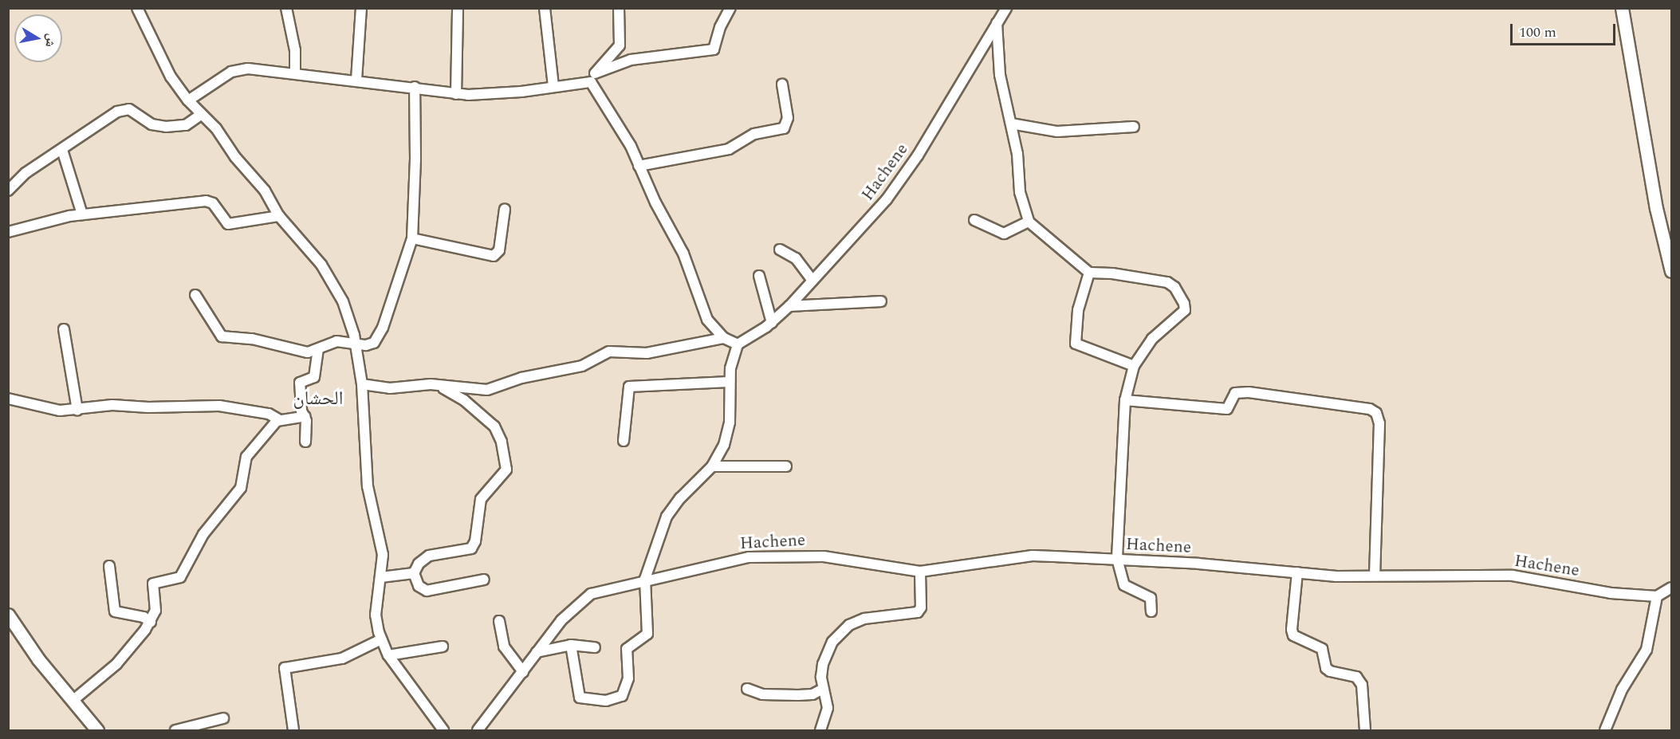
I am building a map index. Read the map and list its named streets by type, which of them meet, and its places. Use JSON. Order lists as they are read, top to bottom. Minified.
{"streets":{"street":["Hachene"]},"districts":["الحشان"],"scale_bar":"100 m","north":"right"}
